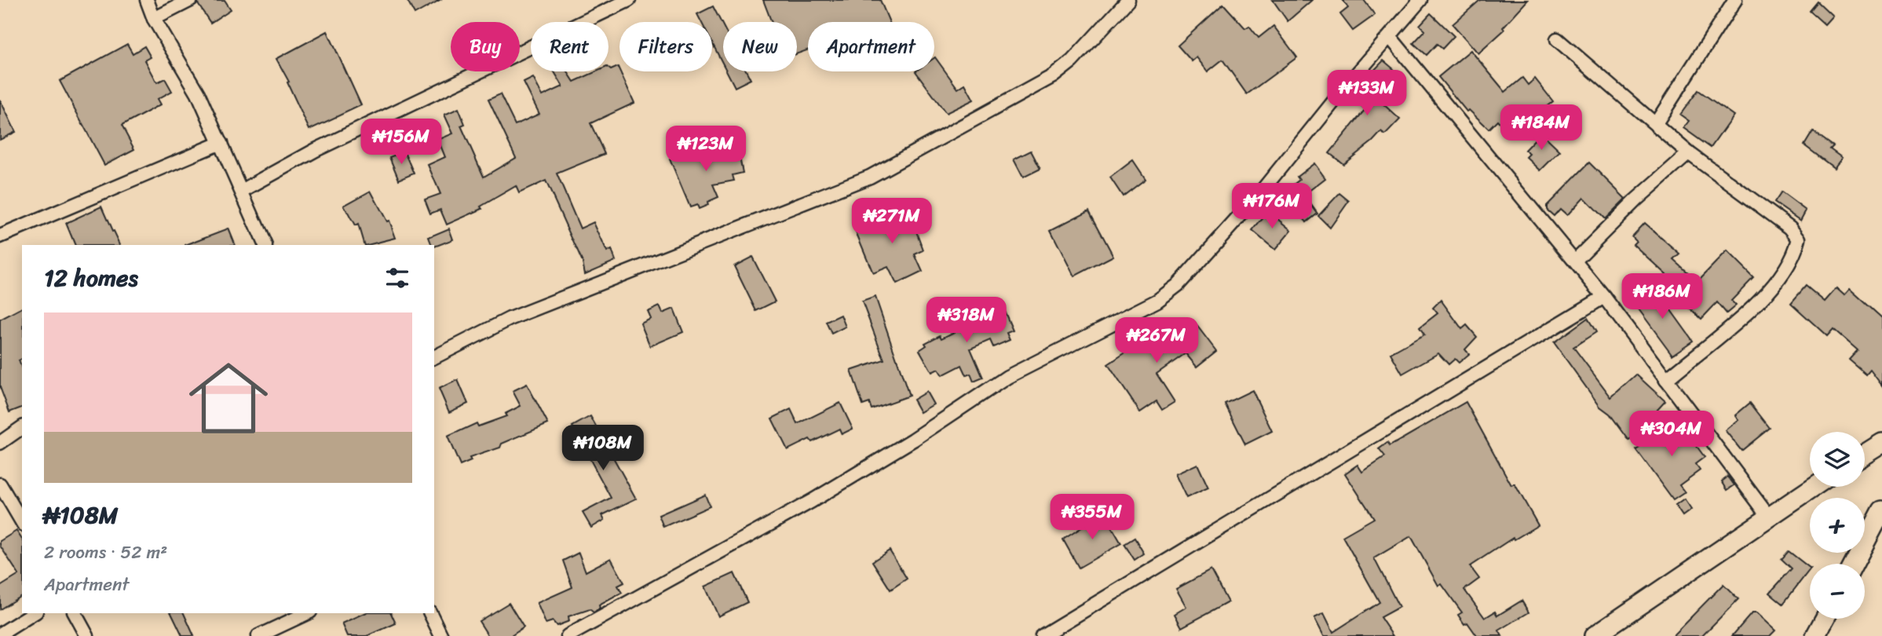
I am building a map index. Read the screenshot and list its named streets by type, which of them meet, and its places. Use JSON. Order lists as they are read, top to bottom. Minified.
{"page":{"chip":["Buy","Rent","Filters","New","Apartment"],"price":["₦133M","₦184M","₦156M","₦123M","₦176M","₦271M","₦186M","₦318M","₦267M","₦304M","₦108M","₦355M"],"heading":"12 homes","list":[{"name":"₦108M","note":"2 rooms · 52 m² · Apartment"}],"map_buttons":["+","−"]}}
